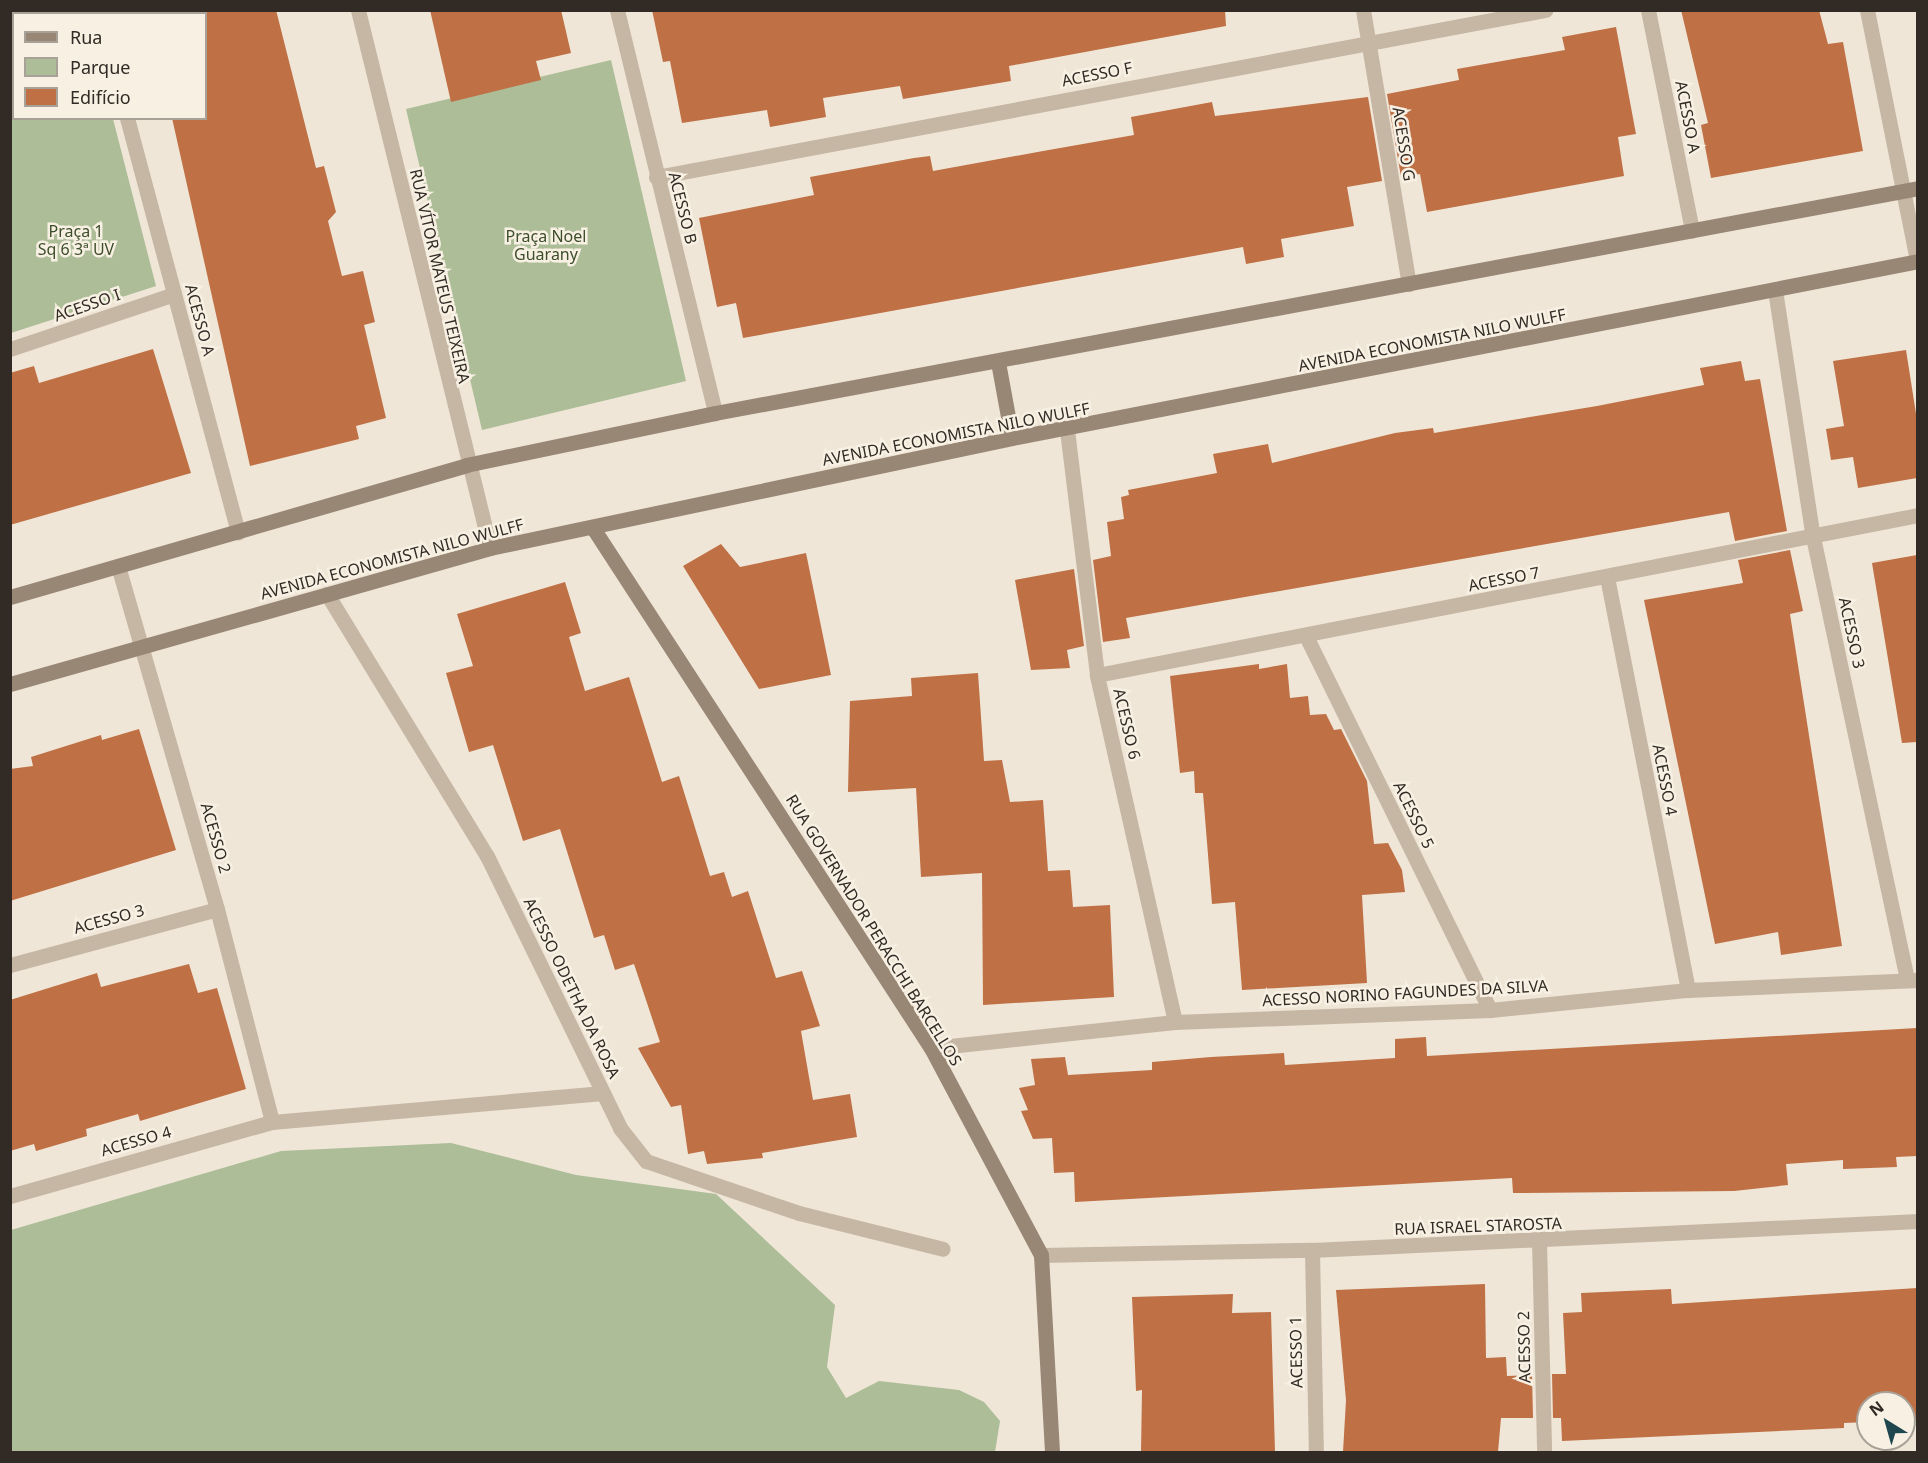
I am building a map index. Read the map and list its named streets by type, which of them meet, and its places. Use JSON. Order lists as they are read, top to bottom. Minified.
{"streets":{"street":["ACESSO F","ACESSO A","ACESSO G","ACESSO B","RUA VÍTOR MATEUS TEIXEIRA","ACESSO I","AVENIDA ECONOMISTA NILO WULFF","ACESSO 7","ACESSO 3","ACESSO 6","ACESSO 4","ACESSO 5","ACESSO 2","RUA GOVERNADOR PERACCHI BARCELLOS","ACESSO ODETHA DA ROSA","ACESSO NORINO FAGUNDES DA SILVA","RUA ISRAEL STAROSTA","ACESSO 1"]},"crossings":[["ACESSO F","ACESSO G"],["ACESSO F","ACESSO B"],["ACESSO A","ACESSO I"],["RUA VÍTOR MATEUS TEIXEIRA","AVENIDA ECONOMISTA NILO WULFF"],["AVENIDA ECONOMISTA NILO WULFF","ACESSO 3"],["AVENIDA ECONOMISTA NILO WULFF","ACESSO 6"],["AVENIDA ECONOMISTA NILO WULFF","ACESSO 2"],["AVENIDA ECONOMISTA NILO WULFF","RUA GOVERNADOR PERACCHI BARCELLOS"],["AVENIDA ECONOMISTA NILO WULFF","ACESSO ODETHA DA ROSA"],["ACESSO 7","ACESSO 3"],["ACESSO 7","ACESSO 6"],["ACESSO 7","ACESSO 4"],["ACESSO 7","ACESSO 5"],["ACESSO 3","ACESSO 2"],["ACESSO 3","ACESSO NORINO FAGUNDES DA SILVA"],["ACESSO 6","ACESSO NORINO FAGUNDES DA SILVA"],["ACESSO 4","ACESSO 2"],["ACESSO 4","ACESSO ODETHA DA ROSA"],["ACESSO 4","ACESSO NORINO FAGUNDES DA SILVA"],["ACESSO 5","ACESSO NORINO FAGUNDES DA SILVA"],["ACESSO 2","RUA ISRAEL STAROSTA"],["RUA GOVERNADOR PERACCHI BARCELLOS","ACESSO NORINO FAGUNDES DA SILVA"],["RUA GOVERNADOR PERACCHI BARCELLOS","RUA ISRAEL STAROSTA"],["RUA ISRAEL STAROSTA","ACESSO 1"]],"parks":["Praça 1 Sq 6 3ª UV","Praça Noel Guarany"],"legend":["Rua","Parque","Edifício"],"north":"top left"}
